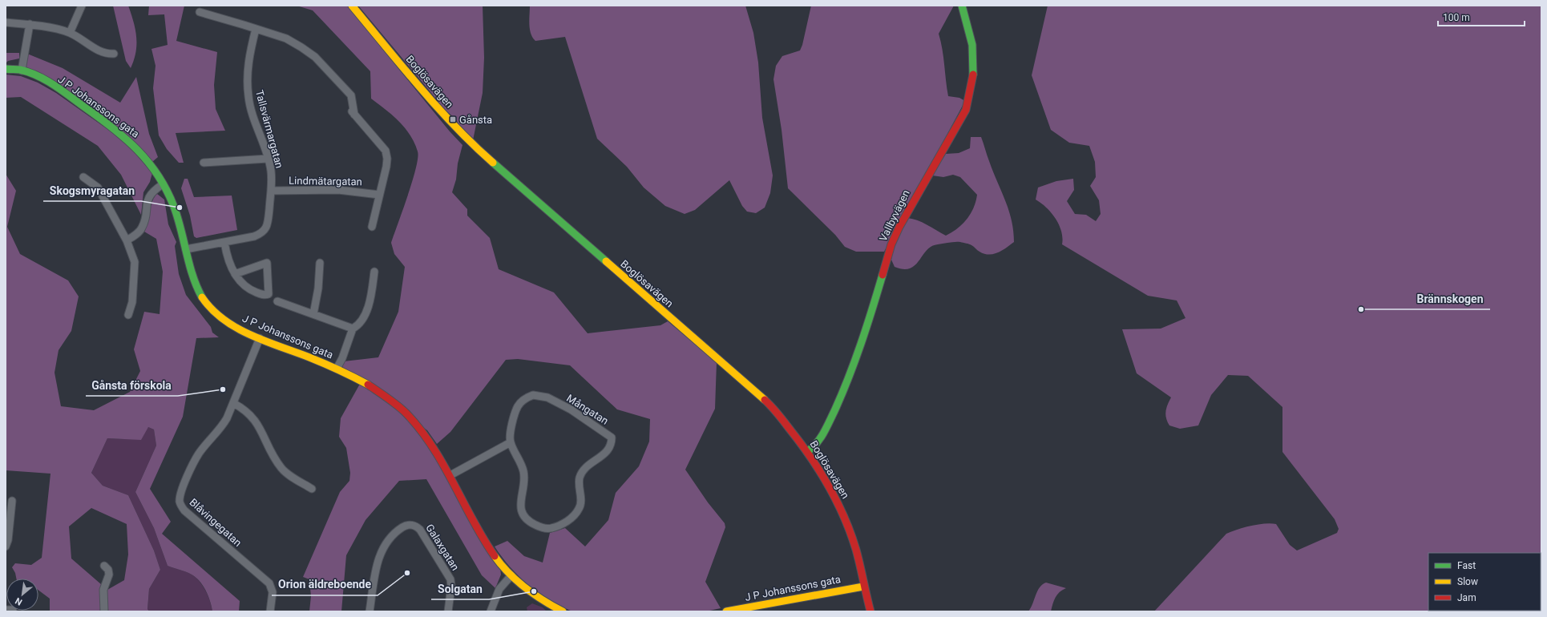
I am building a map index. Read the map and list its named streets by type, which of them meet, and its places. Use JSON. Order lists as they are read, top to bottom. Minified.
{"streets":{"street":["Boglösavägen","J P Johanssons gata","Tallsvärmargatan","Lindmätargatan","Vallbyvägen","Mångatan","Blåvingegatan","Galaxgatan"]},"crossings":[["Boglösavägen","J P Johanssons gata"],["Boglösavägen","Vallbyvägen"],["J P Johanssons gata","Tallsvärmargatan"],["J P Johanssons gata","Blåvingegatan"],["Tallsvärmargatan","Lindmätargatan"]],"places":{"transit":["Gånsta"],"other":["Skogsmyragatan","Brännskogen","Gånsta förskola","Orion äldreboende","Solgatan"]},"legend":["Fast","Slow","Jam"],"scale_bar":"100 m","north":"bottom left"}
